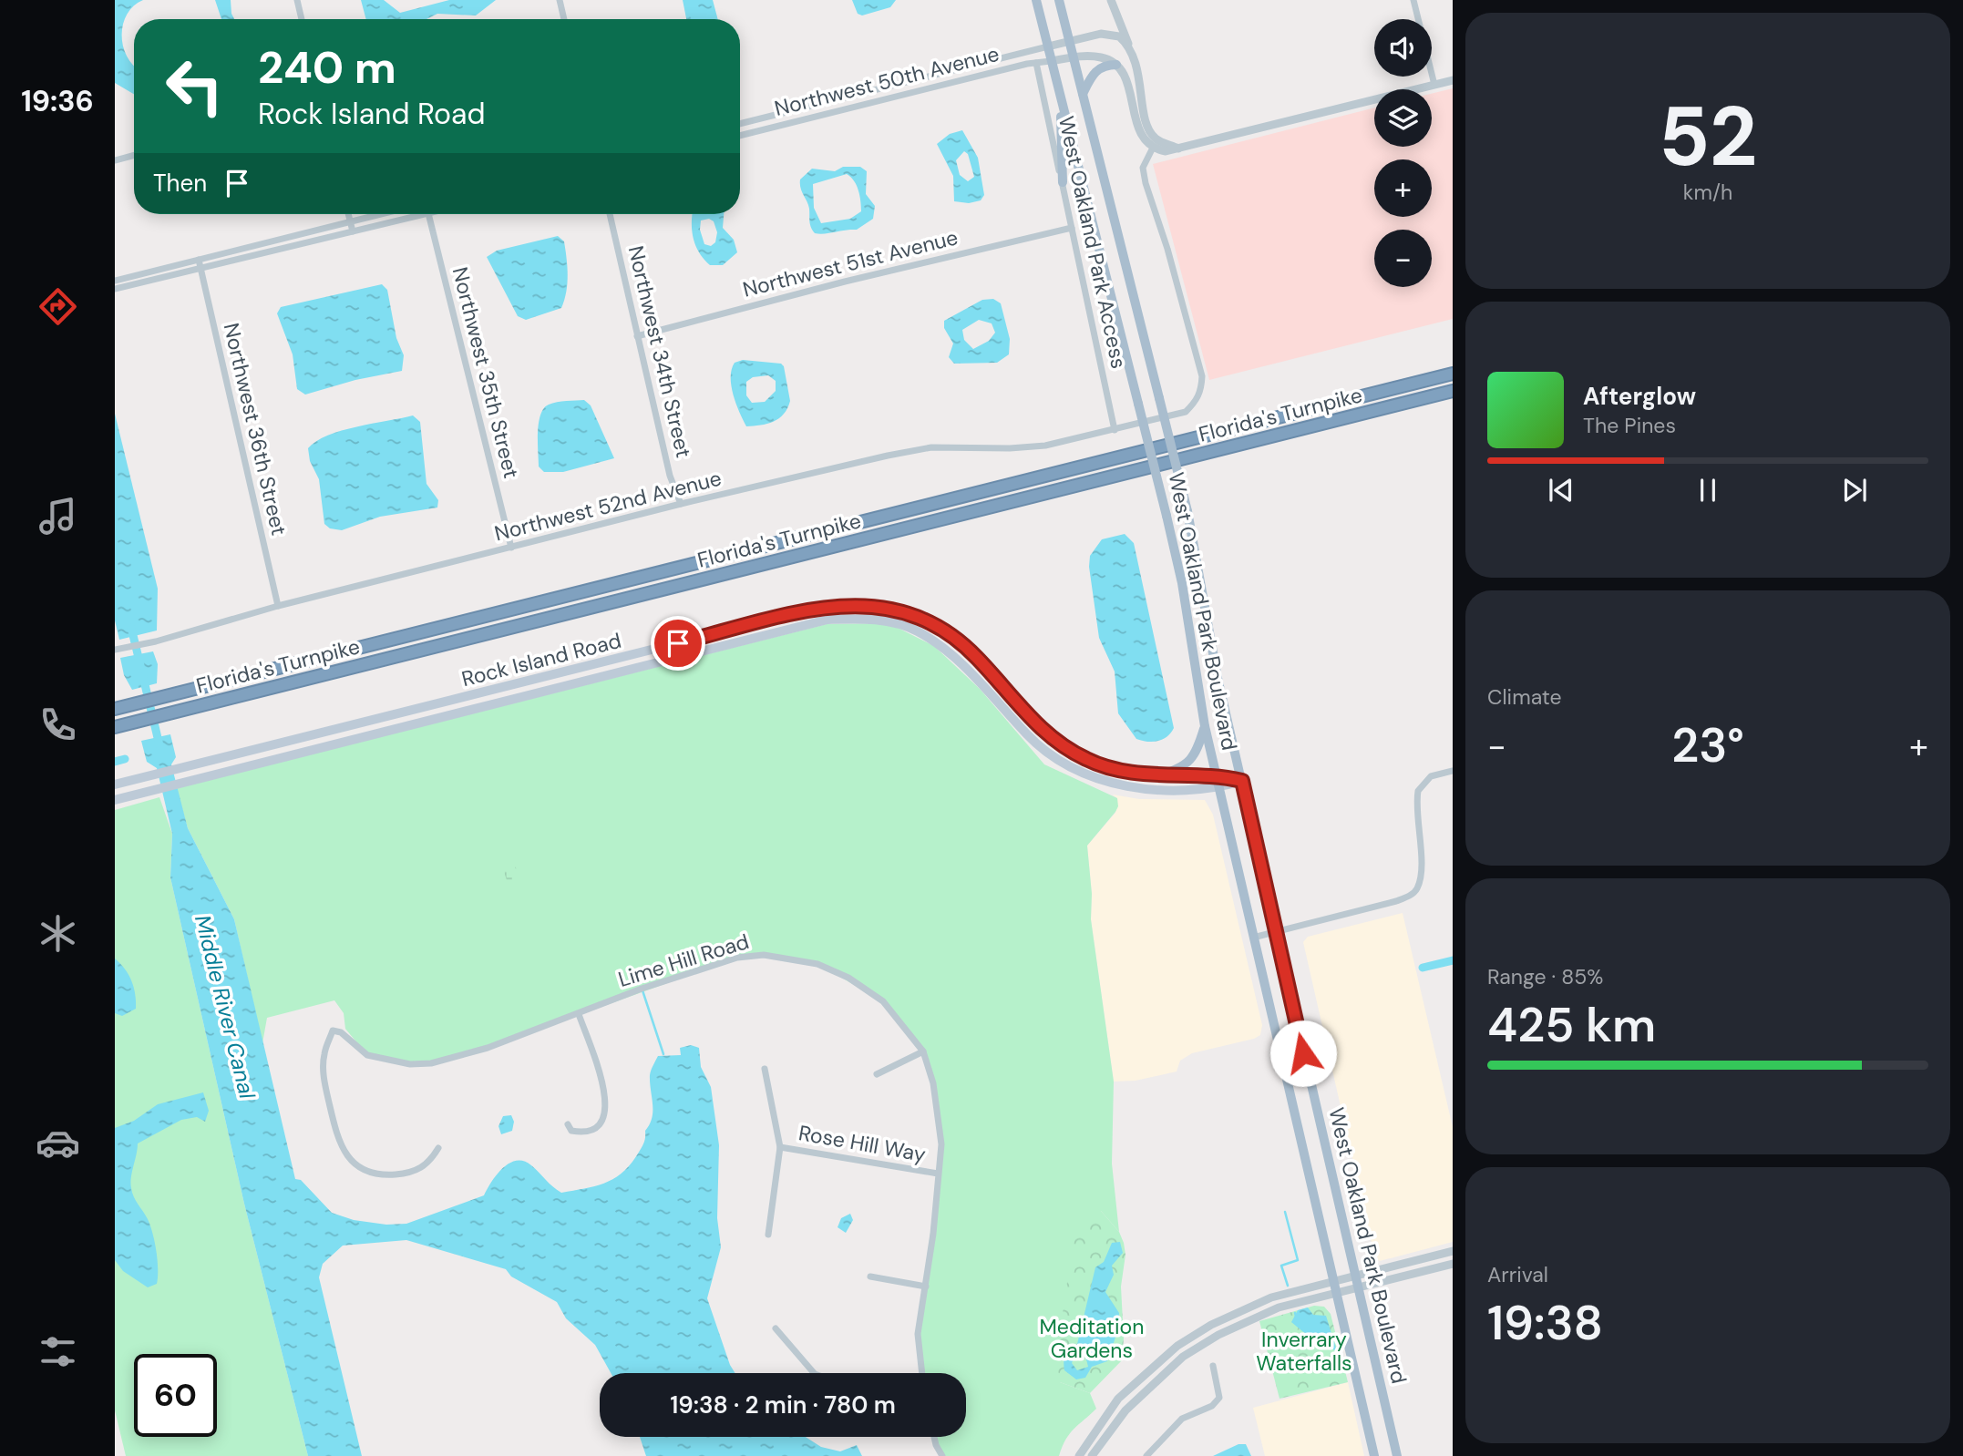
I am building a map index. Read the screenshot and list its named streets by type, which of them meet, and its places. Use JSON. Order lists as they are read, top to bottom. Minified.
{"streets":{"highway":["Florida's Turnpike"],"main road":["West Oakland Park Boulevard","Rock Island Road"],"street":["Northwest 50th Avenue","West Oakland Park Access","Northwest 51st Avenue","Northwest 34th Street","Northwest 35th Street","Northwest 36th Street","Northwest 52nd Avenue","Lime Hill Road","Rose Hill Way"]},"crossings":[["Northwest 50th Avenue","West Oakland Park Access"],["Northwest 50th Avenue","West Oakland Park Boulevard"],["West Oakland Park Access","Northwest 51st Avenue"],["West Oakland Park Access","Northwest 52nd Avenue"],["Northwest 51st Avenue","Northwest 34th Street"],["Northwest 34th Street","Northwest 52nd Avenue"],["Northwest 35th Street","Northwest 52nd Avenue"],["Northwest 36th Street","Northwest 52nd Avenue"],["West Oakland Park Boulevard","Rock Island Road"],["Lime Hill Road","Rose Hill Way"]],"water":["Middle River Canal"],"parks":["Meditation Gardens","Inverrary Waterfalls"],"page":{"tabs":"19:36","tile":[["52","km/h"],"Climate",["Range · 85%","425 km"],["Arrival","19:38"]],"map_buttons":["+","−"],"turn":["240 m","Rock Island Road"],"then":"Then","song":["Afterglow","The Pines"],"heat":["−","23°","+"],"limit":"60","trip":"19:38 · 2 min · 780 m"}}
